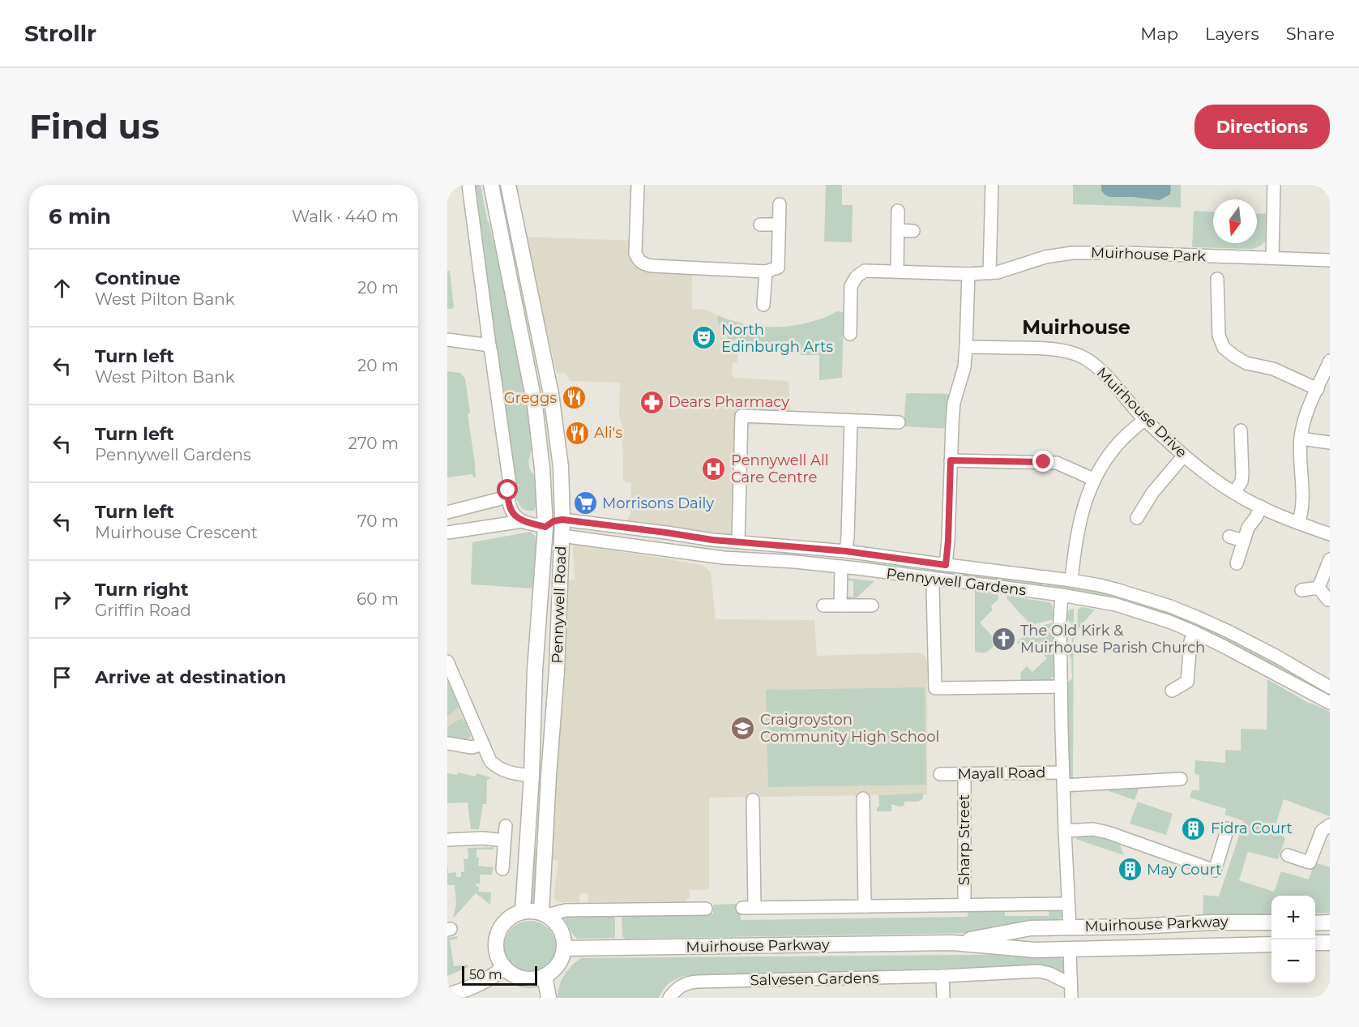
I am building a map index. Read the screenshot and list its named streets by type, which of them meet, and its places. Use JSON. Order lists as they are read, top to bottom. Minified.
{"streets":{"street":["Muirhouse Park","Muirhouse Drive","Pennywell Gardens","Pennywell Road","Mayall Road","Sharp Street","Muirhouse Parkway","Salvesen Gardens"]},"crossings":[["Pennywell Gardens","Pennywell Road"],["Pennywell Road","Muirhouse Parkway"],["Mayall Road","Sharp Street"],["Sharp Street","Muirhouse Parkway"]],"districts":["Muirhouse"],"places":{"theatre":["North Edinburgh Arts"],"restaurant":["Greggs","Ali's"],"pharmacy":["Dears Pharmacy"],"hospital":["Pennywell All Care Centre"],"supermarket":["Morrisons Daily"],"church":["The Old Kirk & Muirhouse Parish Church"],"school or university":["Craigroyston Community High School"],"building":["Fidra Court","May Court"]},"scale_bar":"50 m","north":"bottom","page":{"header":"Strollr","nav":["Map","Layers","Share"],"buttons":"Directions","title":"Find us","heading":["6 min","Walk · 440 m"],"list":[["Continue","West Pilton Bank","20 m"],["Turn left","West Pilton Bank","20 m"],["Turn left","Pennywell Gardens","270 m"],["Turn left","Muirhouse Crescent","70 m"],["Turn right","Griffin Road","60 m"],"Arrive at destination"],"map_buttons":["+","−"],"scale":"50 m"}}
